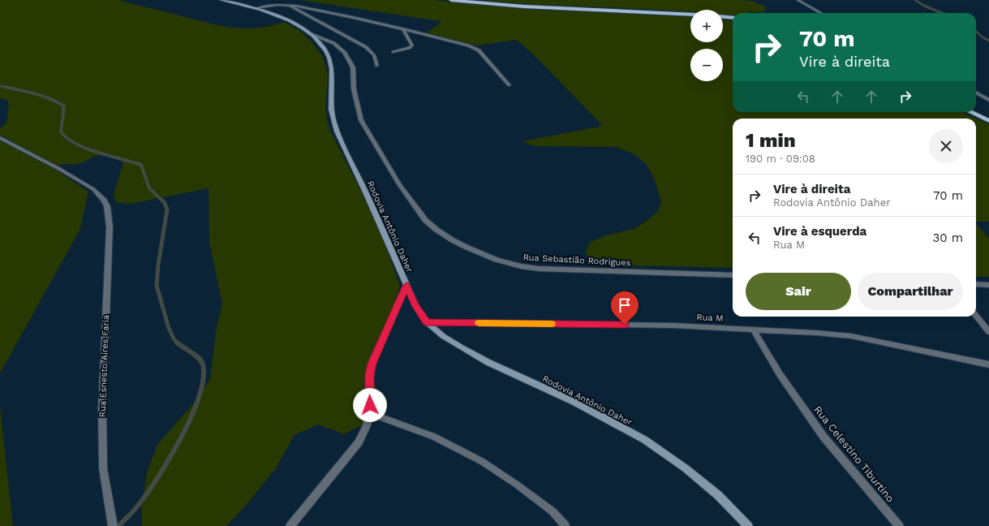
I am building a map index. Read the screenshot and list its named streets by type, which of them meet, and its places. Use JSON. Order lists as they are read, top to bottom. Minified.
{"streets":{"main road":["Rodovia Antônio Daher"],"street":["Rua Sebastião Rodrigues","Rua M","Rua Esnesto Aires Faria","Rua Celestino Tiburtino"]},"crossings":[["Rodovia Antônio Daher","Rua Sebastião Rodrigues"],["Rodovia Antônio Daher","Rua M"],["Rua M","Rua Celestino Tiburtino"]],"page":{"map_buttons":["+","−"],"turn":["70 m","Vire à direita"],"heading":["1 min","190 m · 09:08"],"list":[{"name":"Vire à direita","note":"Rodovia Antônio Daher","value":"70 m"},{"name":"Vire à esquerda","note":"Rua M","value":"30 m"}],"buttons":["Sair","Compartilhar"]}}
